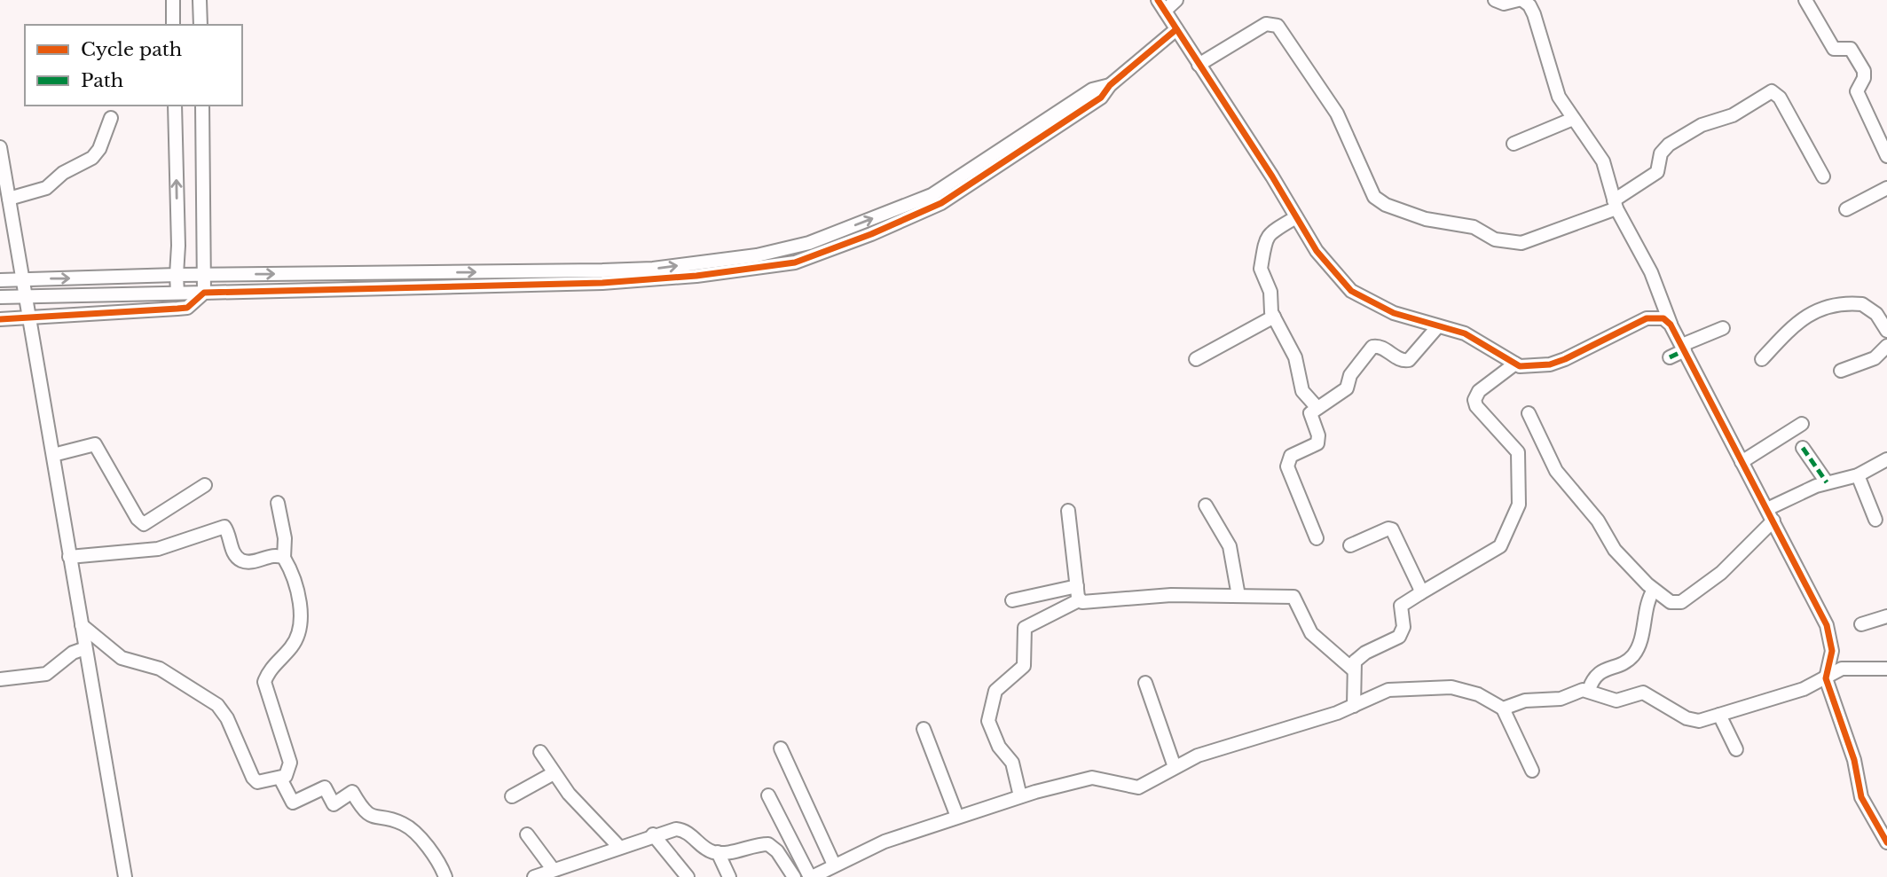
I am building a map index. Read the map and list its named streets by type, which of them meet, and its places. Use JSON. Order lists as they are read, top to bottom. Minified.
{"legend":["Cycle path","Path"]}
